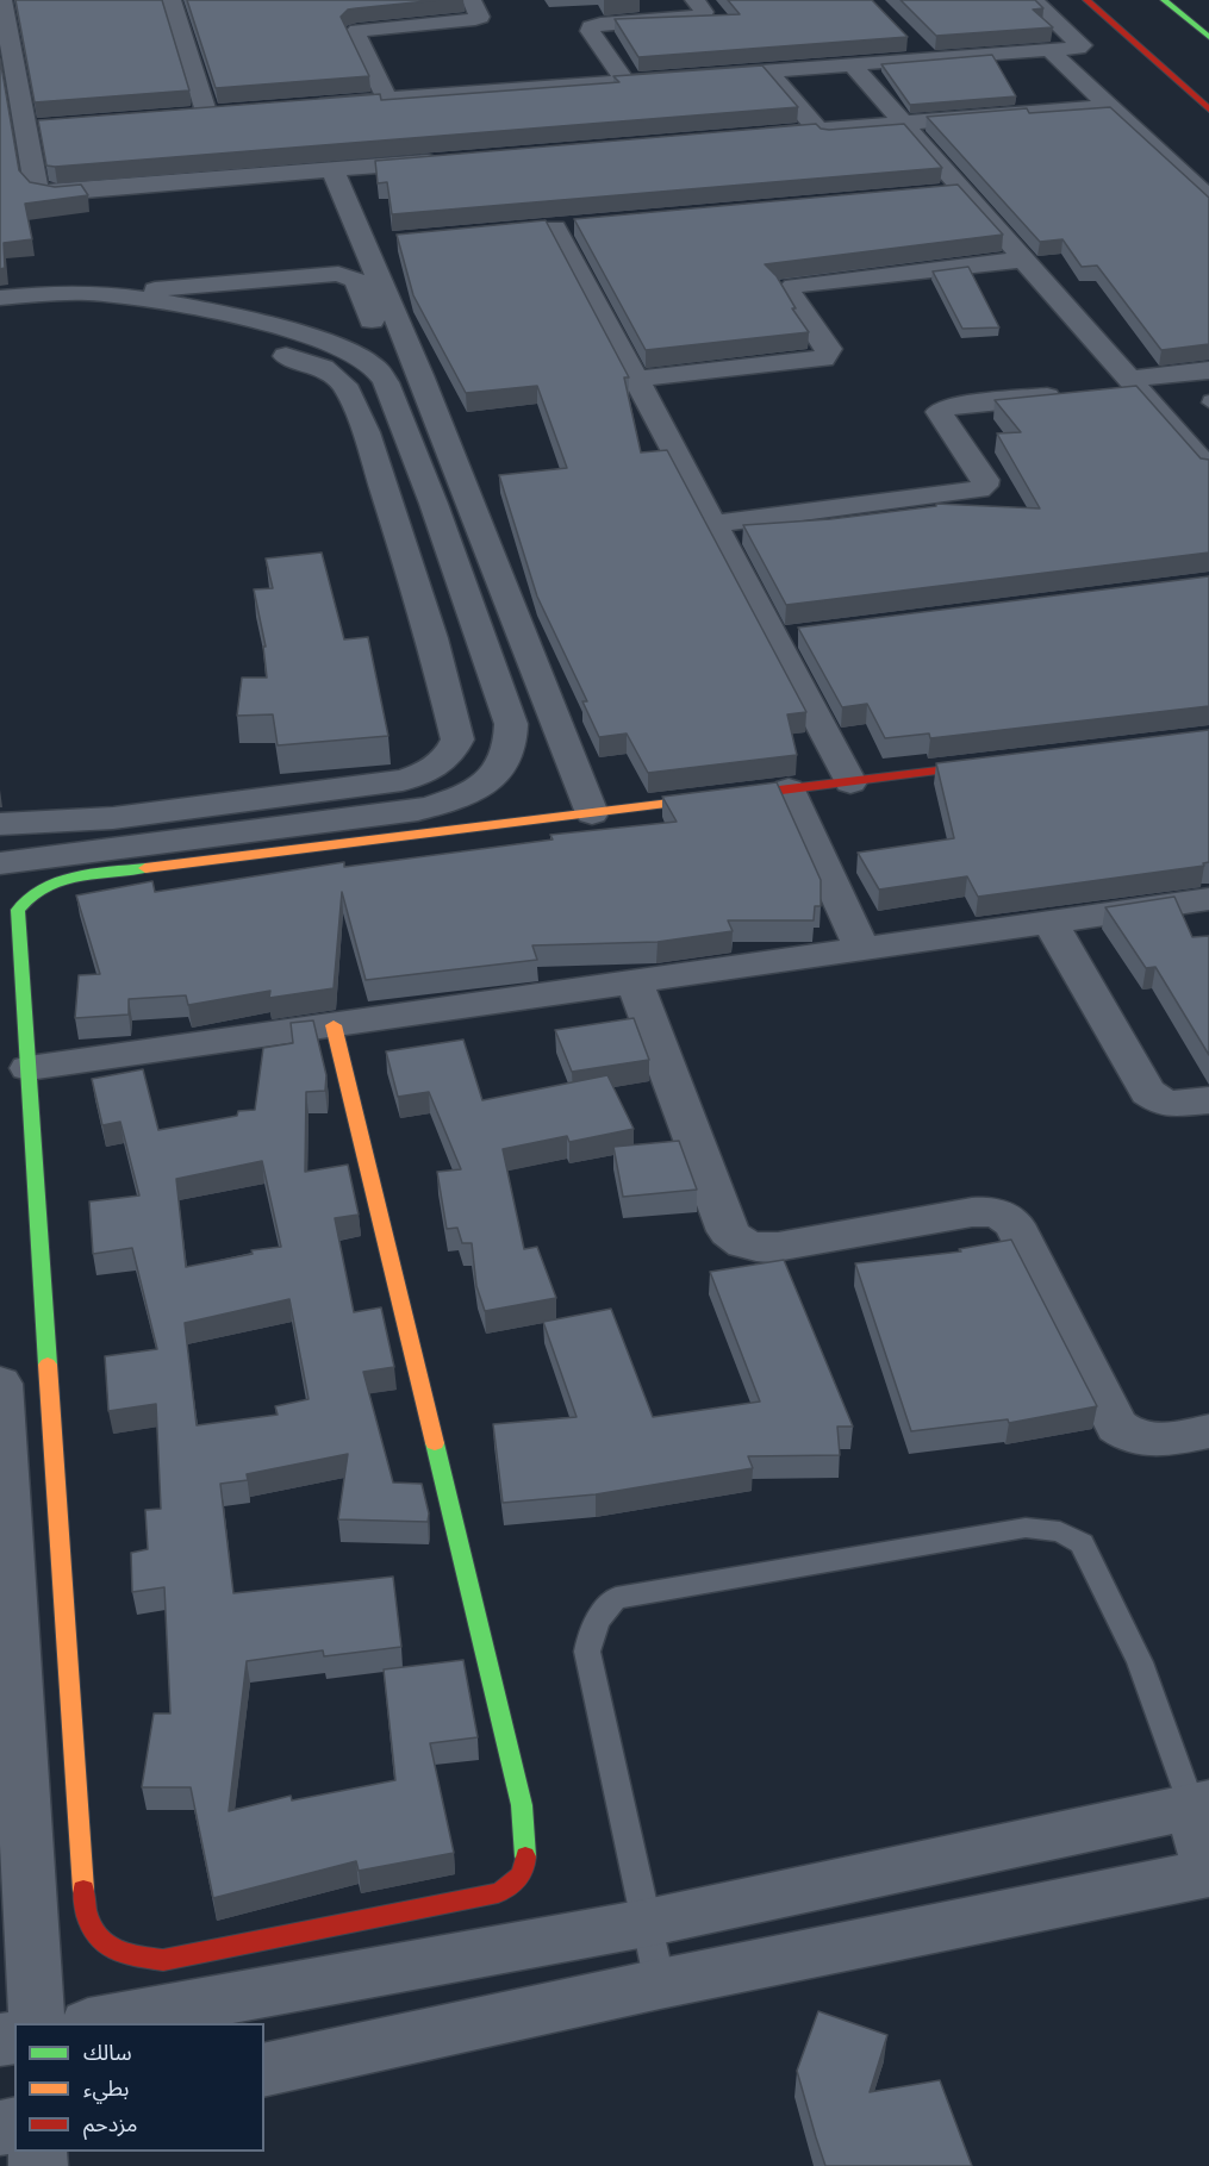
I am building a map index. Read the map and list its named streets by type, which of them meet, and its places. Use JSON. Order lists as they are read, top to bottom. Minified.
{"legend":["سالك","بطيء","مزدحم"]}
